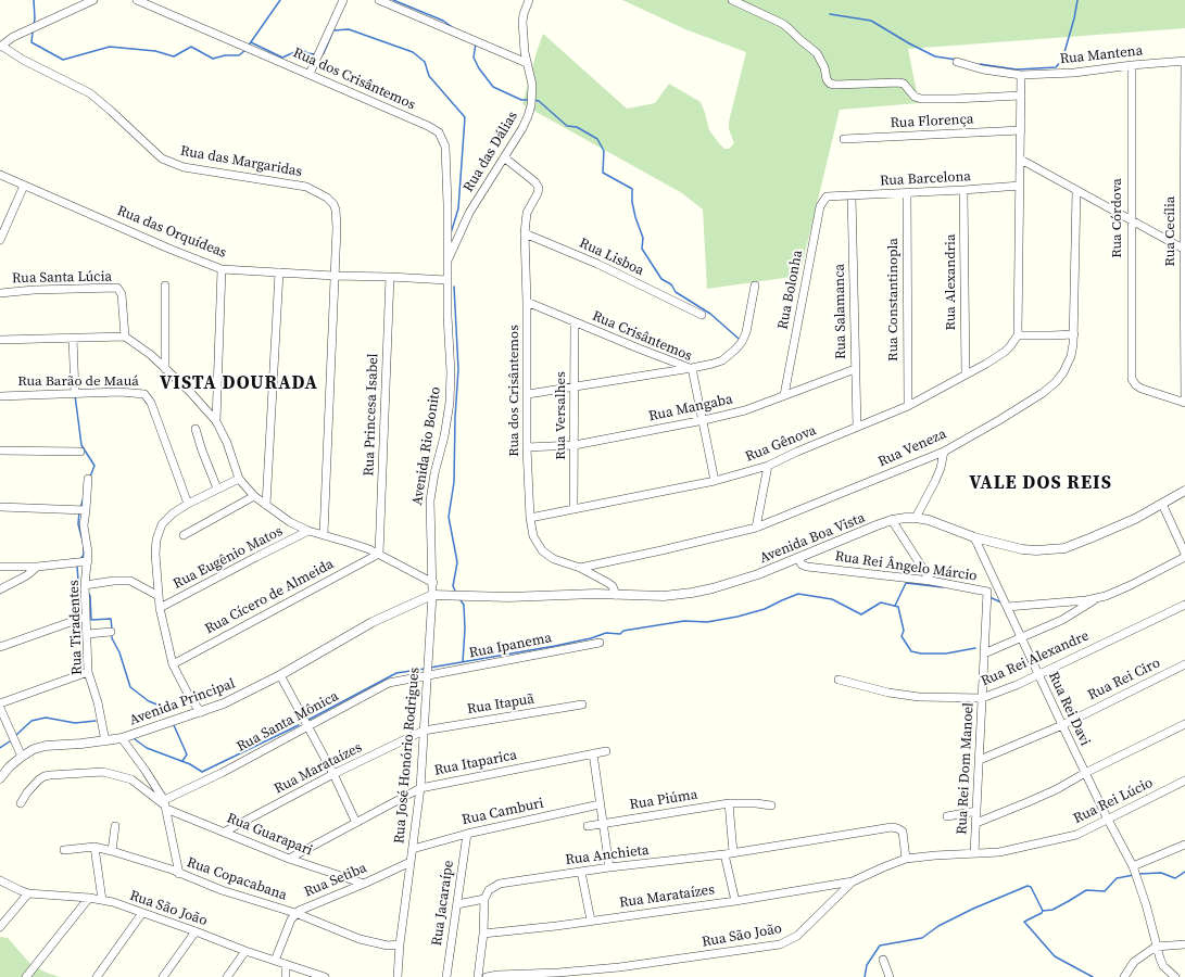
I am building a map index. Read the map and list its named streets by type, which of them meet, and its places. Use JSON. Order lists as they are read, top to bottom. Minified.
{"streets":{"street":["Rua Mantena","Rua dos Crisântemos","Rua Florença","Rua das Dálias","Rua das Margaridas","Rua Barcelona","Rua Córdova","Rua Cecília","Rua das Orquídeas","Rua Lisboa","Rua Santa Lúcia","Rua Alexandria","Rua Bolonha","Rua Constantinopla","Rua Salamanca","Rua Crisântemos","Rua Barão de Mauá","Rua Mangaba","Rua Princesa Isabel","Rua Versalhes","Rua Gênova","Avenida Rio Bonito","Rua Veneza","Avenida Boa Vista","Rua Eugênio Matos","Rua Rei Ângelo Márcio","Rua Cícero de Almeida","Rua Tiradentes","Rua Ipanema","Rua Rei Alexandre","Rua Rei Ciro","Avenida Principal","Rua Itapuã","Rua Rei Davi","Rua Santa Mônica","Rua José Honório Rodrigues","Rua Itaparica","Rua Marataízes","Rua Rei Dom Manoel","Rua Piúma","Rua Rei Lúcio","Rua Camburi","Rua Guarapari","Rua Anchieta","Rua Copacabana","Rua Setiba","Rua Jacaraípe","Rua São João"]},"crossings":[["Rua Mantena","Rua Córdova"],["Rua Mantena","Rua Cecília"],["Rua dos Crisântemos","Rua das Dálias"],["Rua dos Crisântemos","Rua das Orquídeas"],["Rua dos Crisântemos","Rua Lisboa"],["Rua dos Crisântemos","Rua Crisântemos"],["Rua dos Crisântemos","Rua Mangaba"],["Rua dos Crisântemos","Rua Gênova"],["Rua dos Crisântemos","Avenida Rio Bonito"],["Rua dos Crisântemos","Rua Veneza"],["Rua dos Crisântemos","Avenida Boa Vista"],["Rua das Margaridas","Rua das Orquídeas"],["Rua Barcelona","Rua Alexandria"],["Rua Barcelona","Rua Bolonha"],["Rua Barcelona","Rua Constantinopla"],["Rua Barcelona","Rua Salamanca"],["Rua Córdova","Rua Cecília"],["Rua das Orquídeas","Rua Princesa Isabel"],["Rua das Orquídeas","Avenida Rio Bonito"],["Rua Alexandria","Rua Gênova"],["Rua Bolonha","Rua Mangaba"],["Rua Constantinopla","Rua Gênova"],["Rua Salamanca","Rua Mangaba"],["Rua Salamanca","Rua Gênova"],["Rua Crisântemos","Rua Mangaba"],["Rua Crisântemos","Rua Versalhes"],["Rua Crisântemos","Rua Gênova"],["Rua Mangaba","Rua Versalhes"],["Rua Princesa Isabel","Rua Cícero de Almeida"],["Rua Versalhes","Rua Gênova"],["Avenida Rio Bonito","Avenida Boa Vista"],["Avenida Rio Bonito","Avenida Principal"],["Avenida Rio Bonito","Rua José Honório Rodrigues"],["Avenida Boa Vista","Rua Rei Ângelo Márcio"],["Avenida Boa Vista","Avenida Principal"],["Avenida Boa Vista","Rua Rei Davi"],["Avenida Boa Vista","Rua José Honório Rodrigues"],["Rua Rei Ângelo Márcio","Rua Rei Dom Manoel"],["Rua Tiradentes","Avenida Principal"],["Rua Ipanema","Rua Santa Mônica"],["Rua Ipanema","Rua José Honório Rodrigues"],["Rua Rei Alexandre","Rua Rei Davi"],["Rua Rei Alexandre","Rua Rei Dom Manoel"],["Rua Rei Ciro","Rua Rei Davi"],["Rua Rei Ciro","Rua Rei Dom Manoel"],["Avenida Principal","Rua José Honório Rodrigues"],["Rua Itapuã","Rua José Honório Rodrigues"],["Rua Itapuã","Rua Marataízes"],["Rua Rei Davi","Rua Rei Lúcio"],["Rua Santa Mônica","Rua José Honório Rodrigues"],["Rua Santa Mônica","Rua Guarapari"],["Rua José Honório Rodrigues","Rua Itaparica"],["Rua José Honório Rodrigues","Rua Marataízes"],["Rua José Honório Rodrigues","Rua Camburi"],["Rua José Honório Rodrigues","Rua Copacabana"],["Rua José Honório Rodrigues","Rua Setiba"],["Rua Itaparica","Rua Guarapari"],["Rua Marataízes","Rua Guarapari"],["Rua Marataízes","Rua São João"],["Rua Rei Dom Manoel","Rua Rei Lúcio"],["Rua Rei Dom Manoel","Rua São João"],["Rua Rei Lúcio","Rua São João"],["Rua Camburi","Rua Jacaraípe"],["Rua Guarapari","Rua Setiba"],["Rua Anchieta","Rua São João"],["Rua Copacabana","Rua Setiba"],["Rua Setiba","Rua São João"]],"districts":["VISTA DOURADA","VALE DOS REIS"]}
